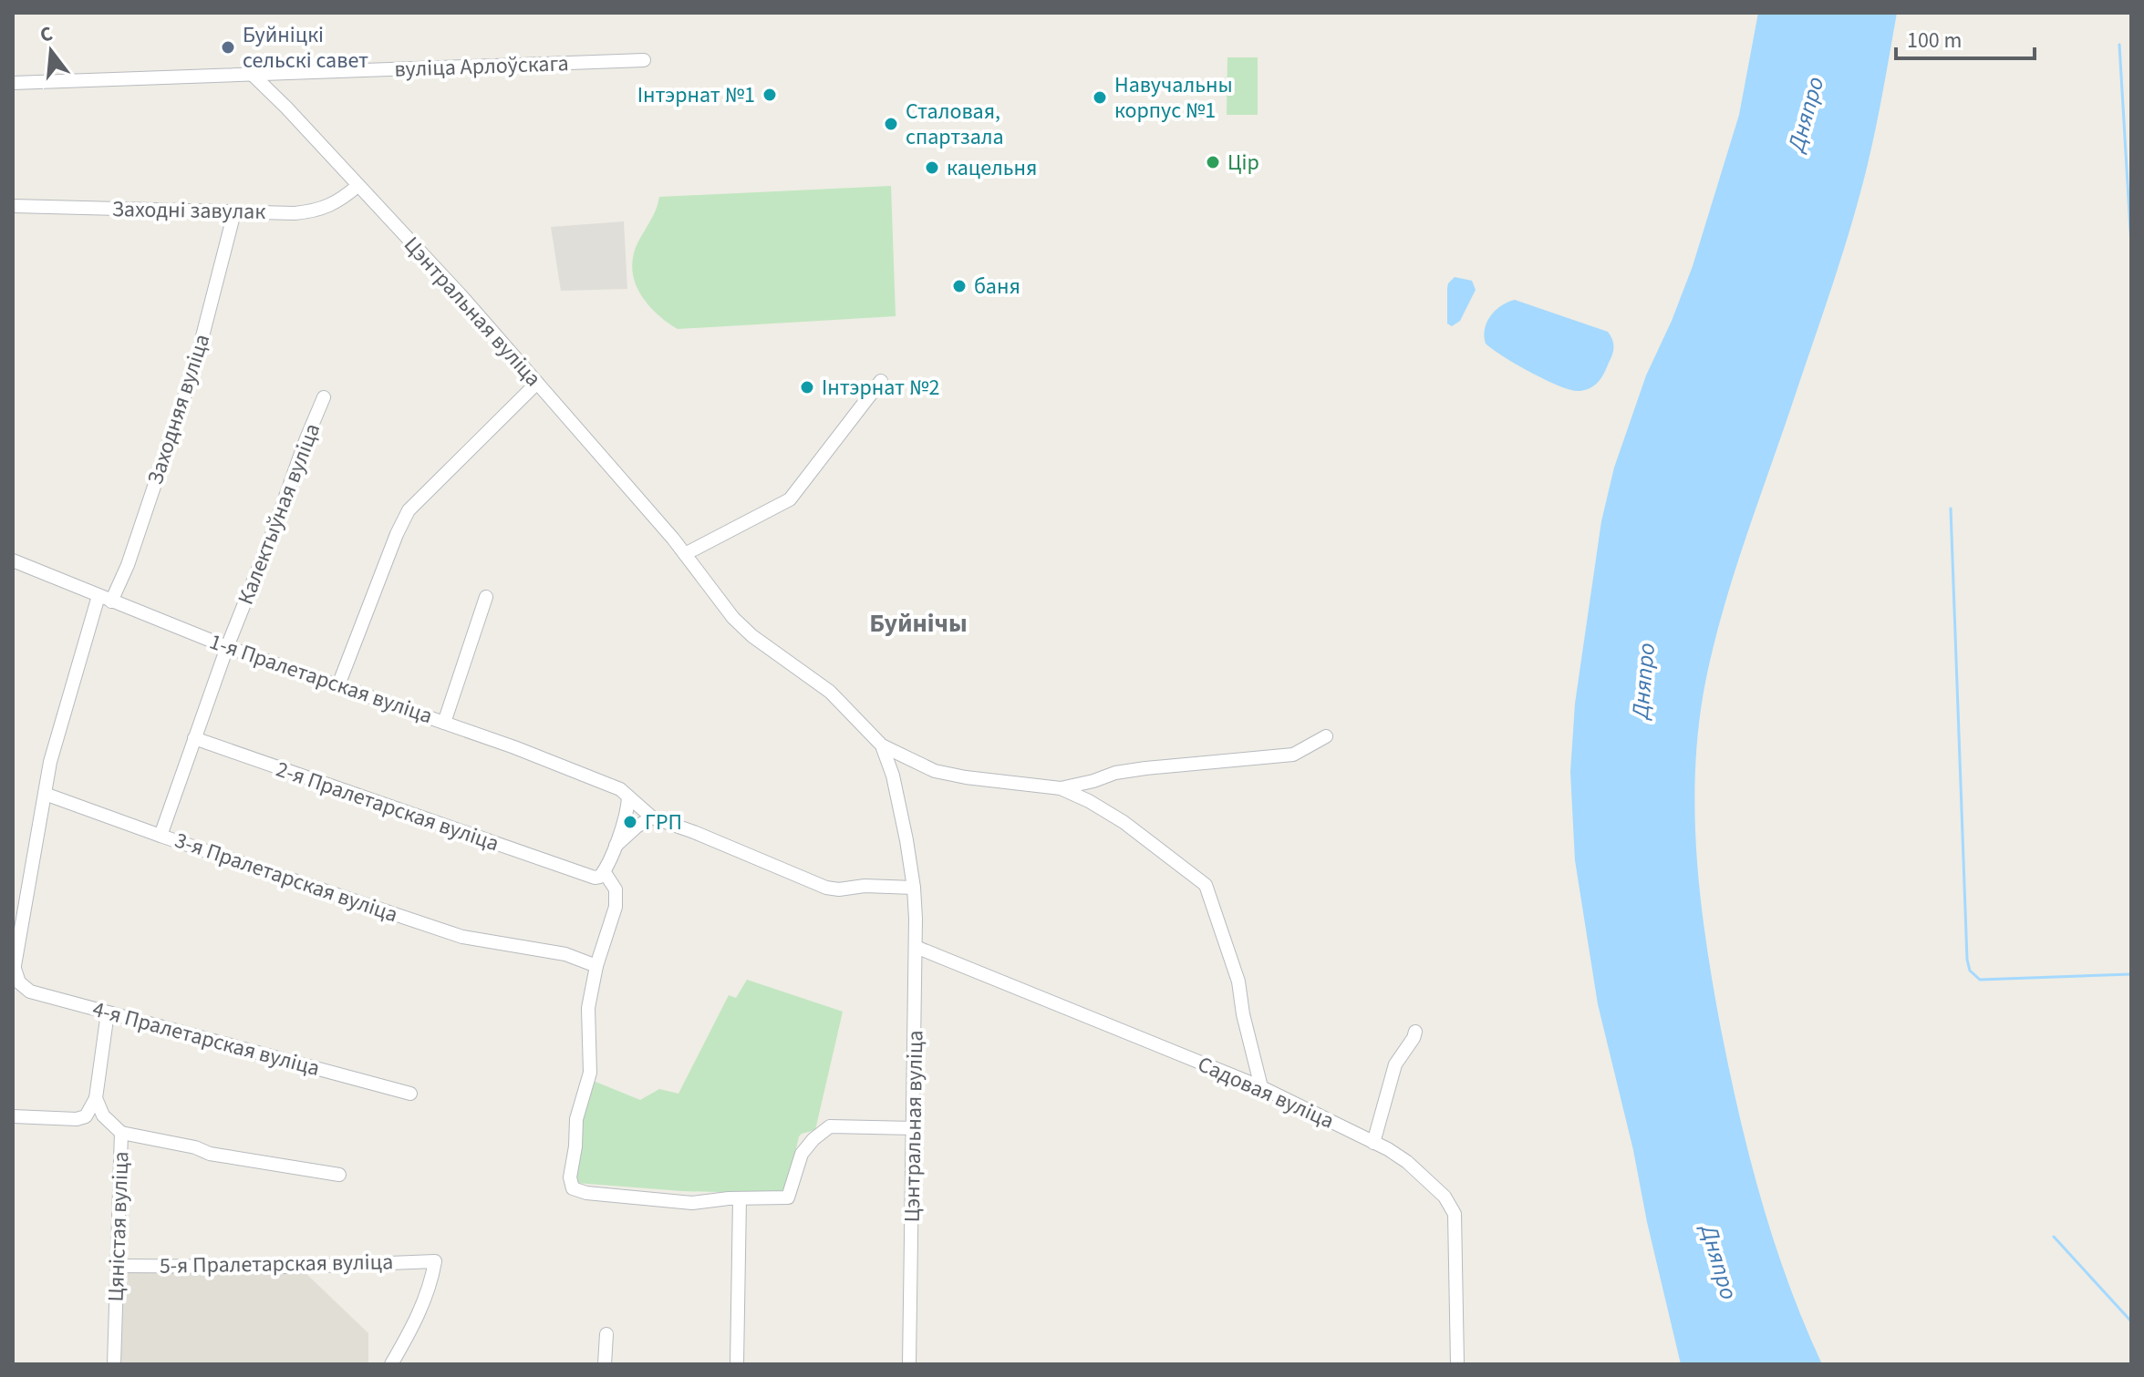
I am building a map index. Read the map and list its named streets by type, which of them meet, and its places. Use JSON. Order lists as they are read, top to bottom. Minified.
{"streets":{"street":["вуліца Арлоўскага","Заходні завулак","Цэнтральная вуліца","Заходняя вуліца","Калектыўная вуліца","1-я Пралетарская вуліца","2-я Пралетарская вуліца","3-я Пралетарская вуліца","4-я Пралетарская вуліца","Садовая вуліца","Цяністая вуліца","5-я Пралетарская вуліца"]},"crossings":[["вуліца Арлоўскага","Цэнтральная вуліца"],["Заходні завулак","Цэнтральная вуліца"],["Заходні завулак","Заходняя вуліца"],["Цэнтральная вуліца","Садовая вуліца"],["Заходняя вуліца","1-я Пралетарская вуліца"],["Заходняя вуліца","3-я Пралетарская вуліца"],["Заходняя вуліца","4-я Пралетарская вуліца"],["Калектыўная вуліца","1-я Пралетарская вуліца"],["Калектыўная вуліца","2-я Пралетарская вуліца"],["Калектыўная вуліца","3-я Пралетарская вуліца"],["Цяністая вуліца","5-я Пралетарская вуліца"]],"districts":["Буйнічы"],"water":["Дняпро"],"places":["Буйніцкі сельскі савет","Інтэрнат №1","Навучальны корпус №1","Сталовая, спартзала","Цір","кацельня","баня","Інтэрнат №2","ГРП"],"scale_bar":"100 m","north":"top"}
